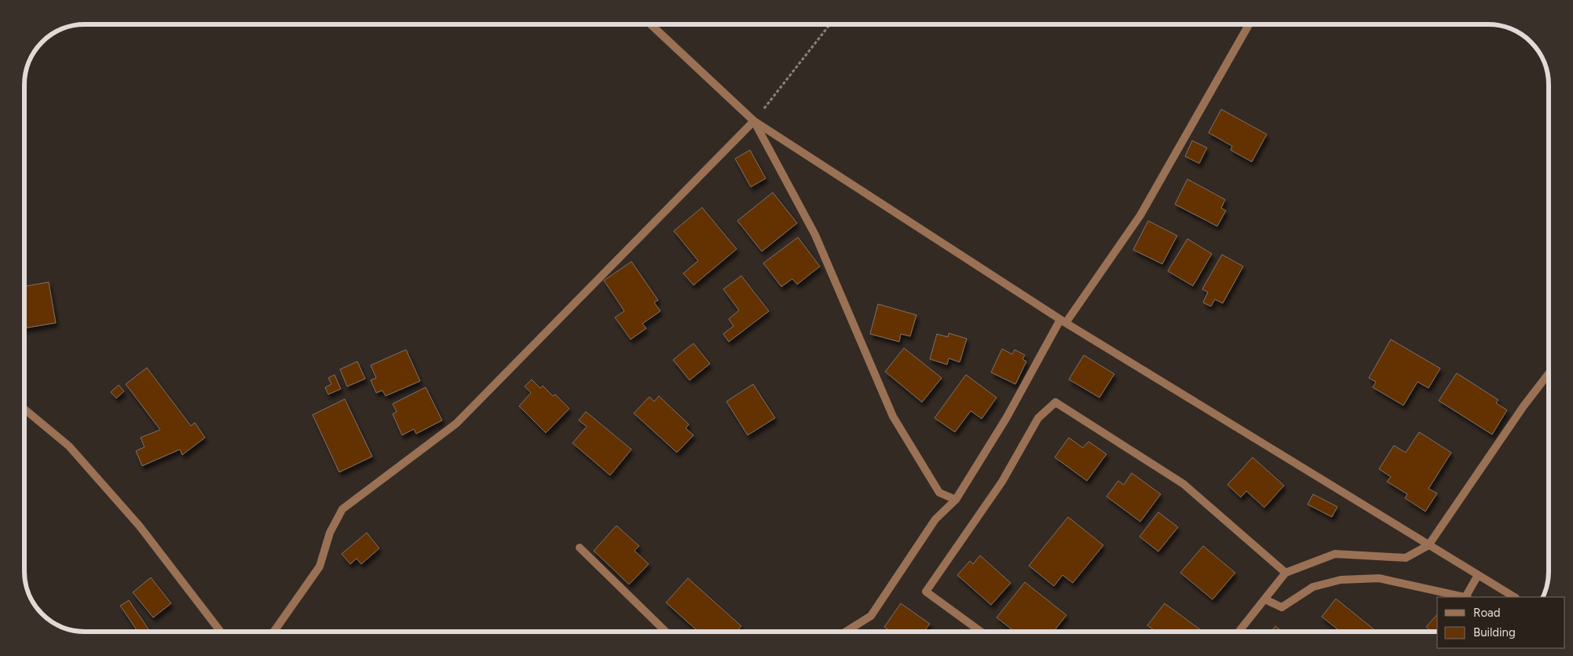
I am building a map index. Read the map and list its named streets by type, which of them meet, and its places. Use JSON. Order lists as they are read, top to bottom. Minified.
{"legend":["Road","Building"]}
